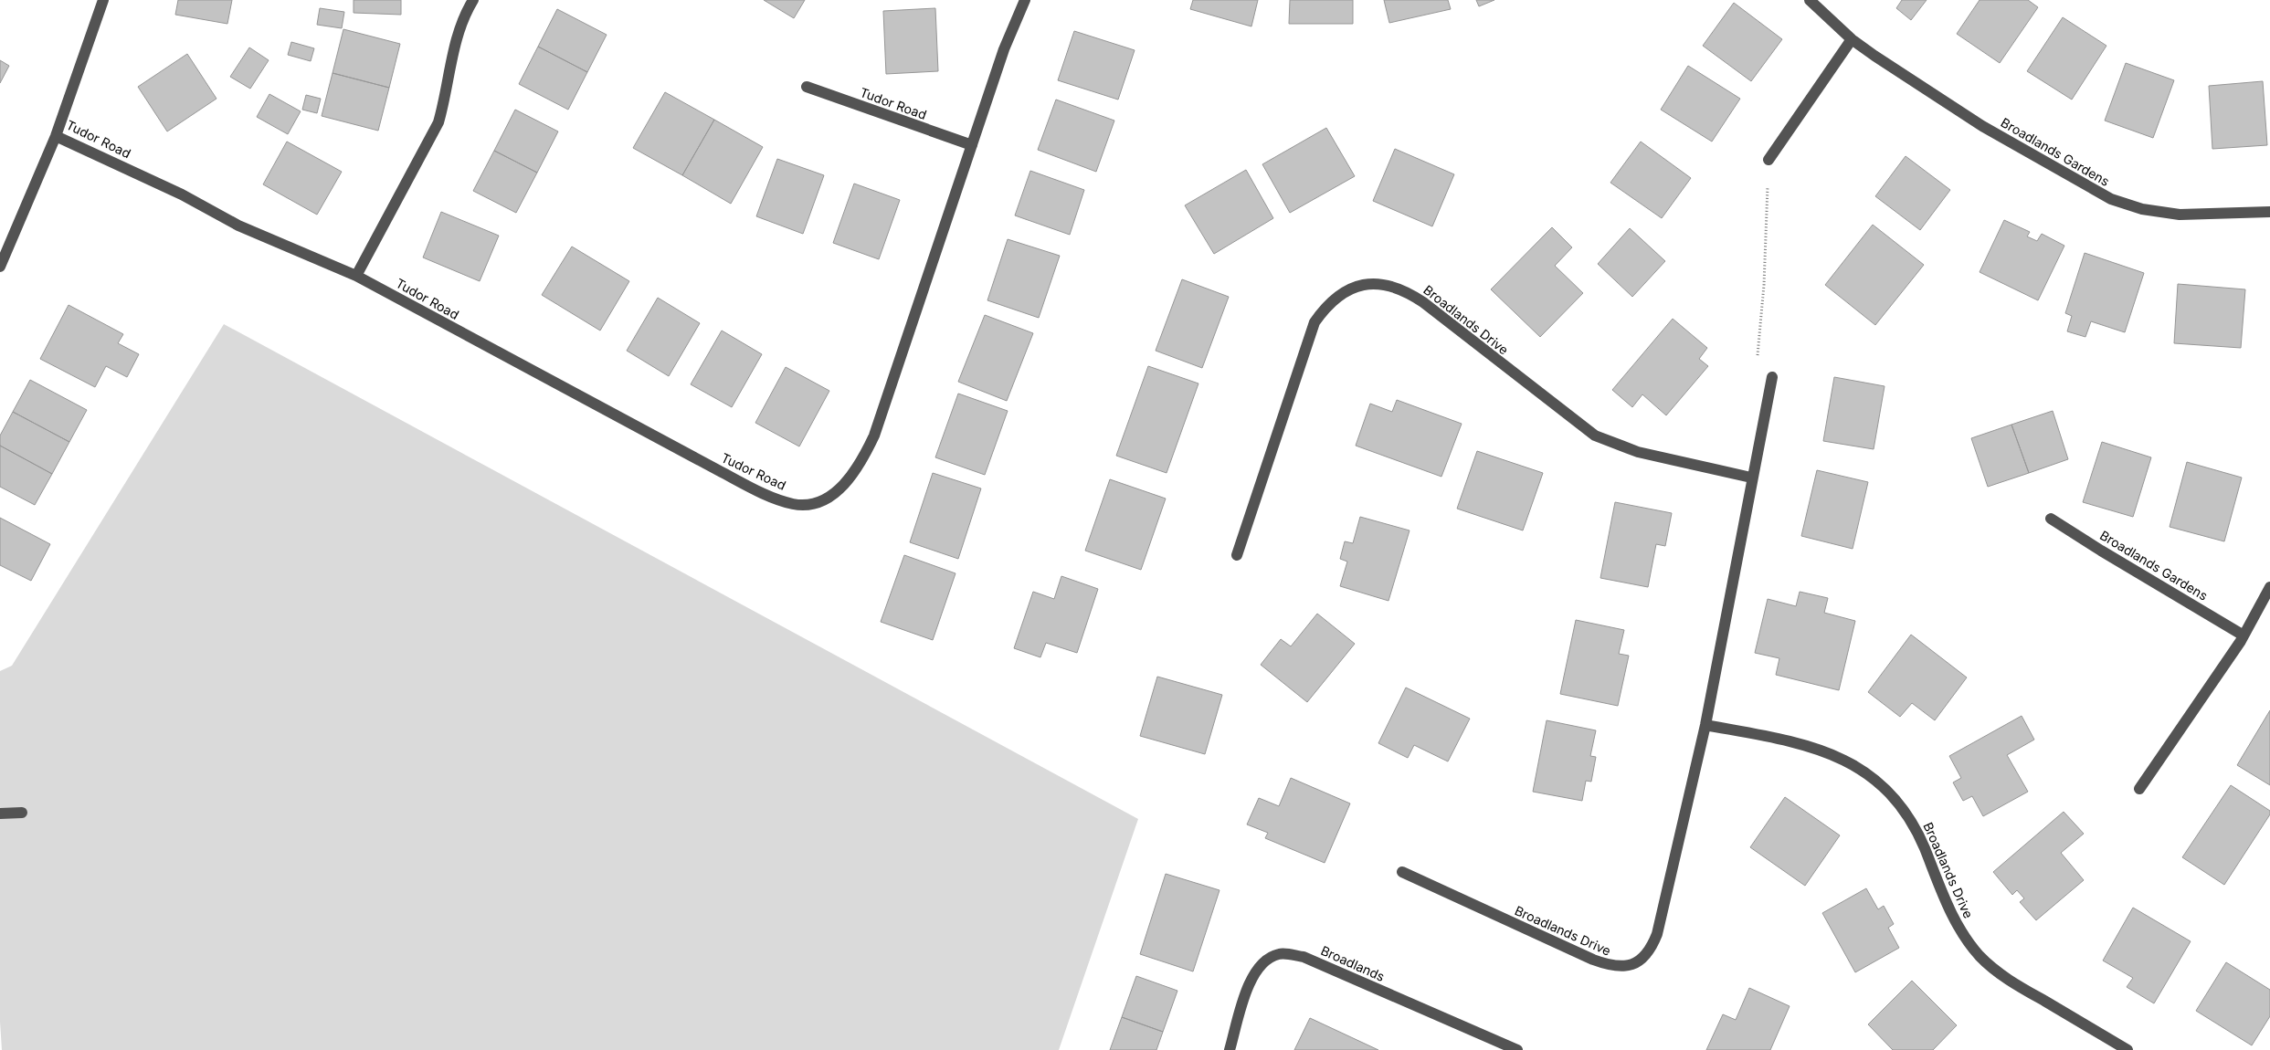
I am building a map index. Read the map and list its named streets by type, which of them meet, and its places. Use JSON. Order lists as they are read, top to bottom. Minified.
{"streets":{"street":["Tudor Road","Broadlands Gardens","Broadlands Drive","Broadlands"]}}
